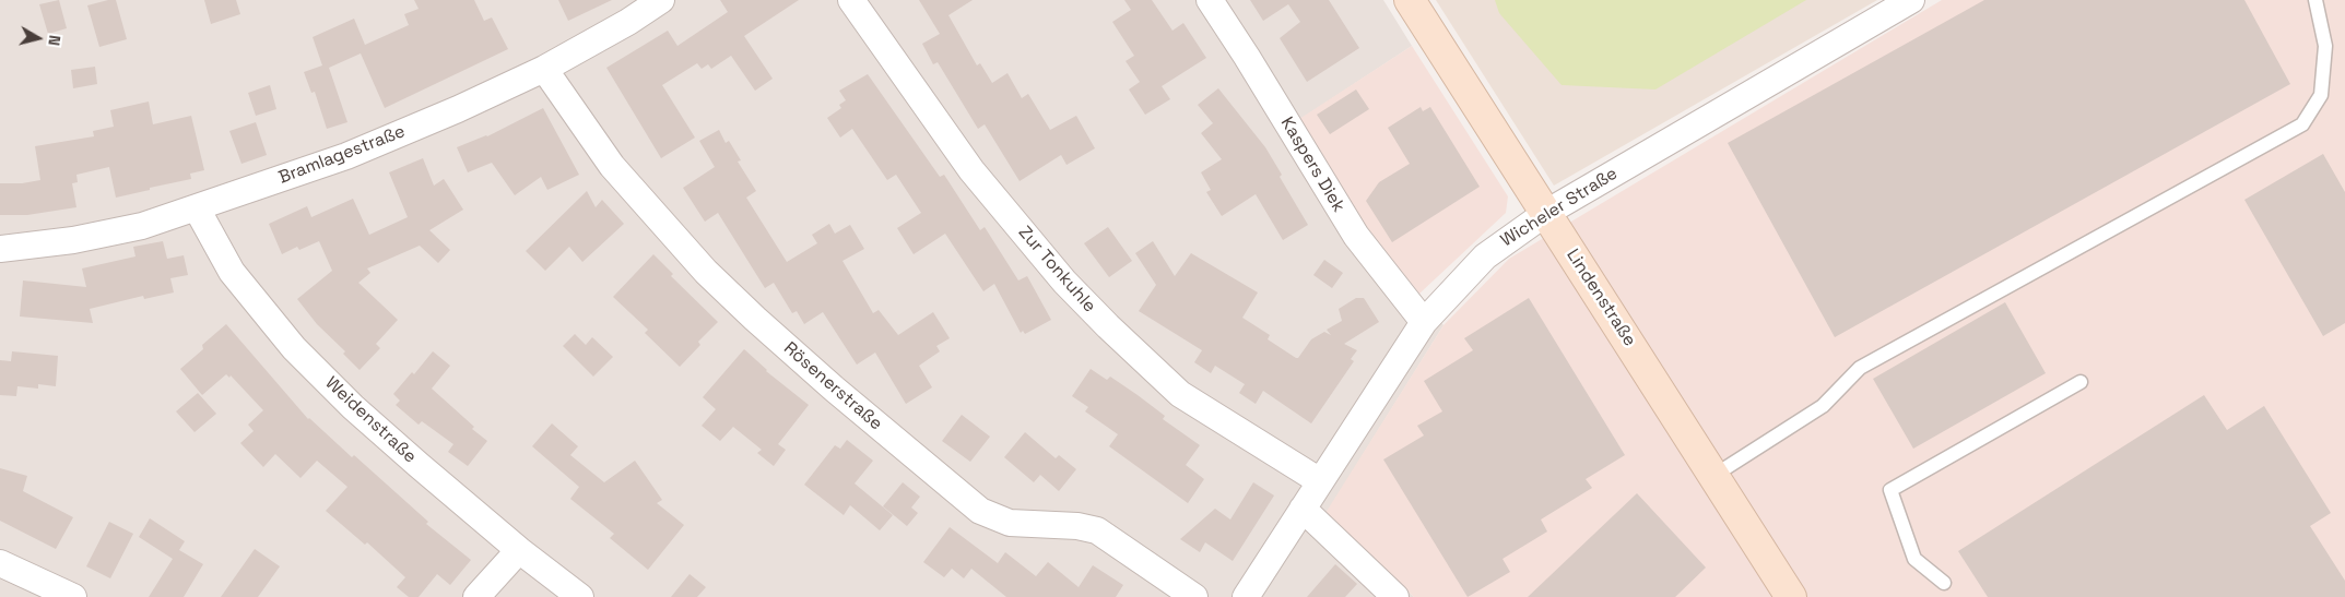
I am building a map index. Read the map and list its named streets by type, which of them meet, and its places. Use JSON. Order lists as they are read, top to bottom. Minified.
{"streets":{"street":["Bramlagestraße","Kaspers Diek","Wicheler Straße","Zur Tonkuhle","Lindenstraße","Rösenerstraße","Weidenstraße"]},"crossings":[["Bramlagestraße","Rösenerstraße"],["Bramlagestraße","Weidenstraße"],["Kaspers Diek","Wicheler Straße"],["Wicheler Straße","Zur Tonkuhle"],["Wicheler Straße","Lindenstraße"]],"north":"right"}
